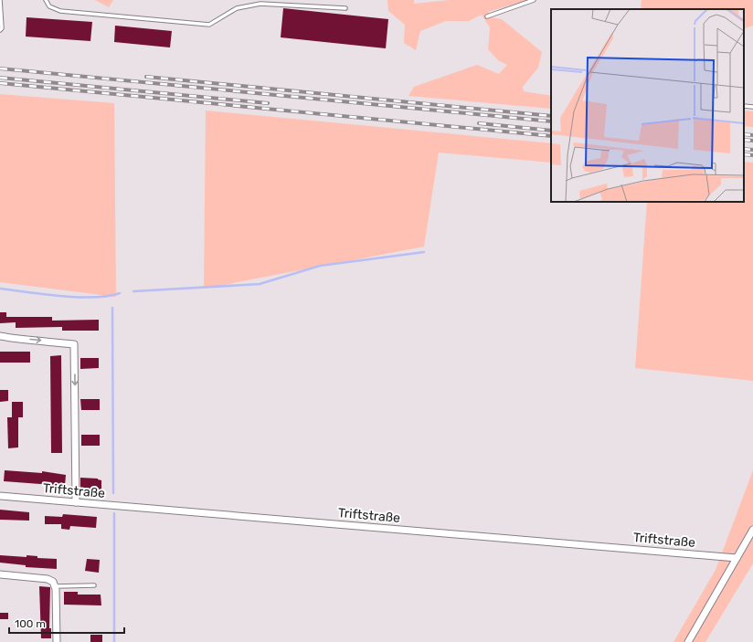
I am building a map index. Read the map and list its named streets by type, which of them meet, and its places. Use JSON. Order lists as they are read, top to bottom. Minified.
{"streets":{"street":["Triftstraße"]},"scale_bar":"100 m"}
